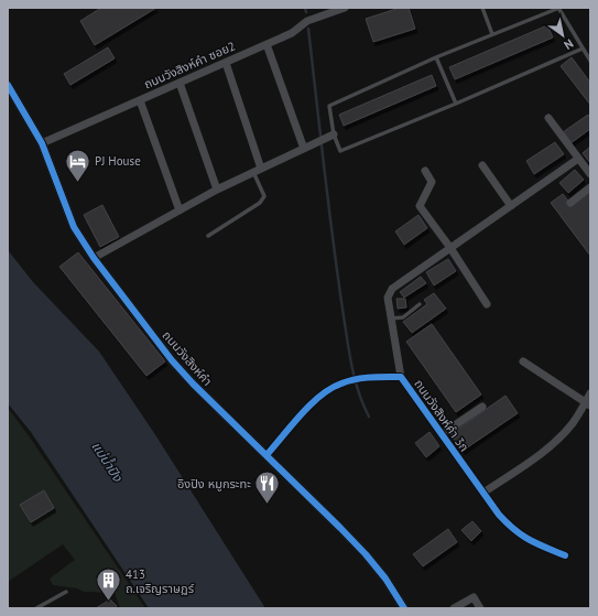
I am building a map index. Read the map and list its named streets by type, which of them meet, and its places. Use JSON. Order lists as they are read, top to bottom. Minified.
{"streets":{"street":["ถนนวังสิงห์คำ ซอย2","ถนนวังสิงห์คำ","ถนนวังสิงห์คำ 3ก"]},"crossings":[["ถนนวังสิงห์คำ ซอย2","ถนนวังสิงห์คำ"],["ถนนวังสิงห์คำ","ถนนวังสิงห์คำ 3ก"]],"water":["แม่น้ำปิง"],"places":{"hotel":["PJ House"],"restaurant":["อิงปิง หมูกระทะ"],"building":["413 ถ.เจริญราษฏร์"]},"north":"bottom right"}
